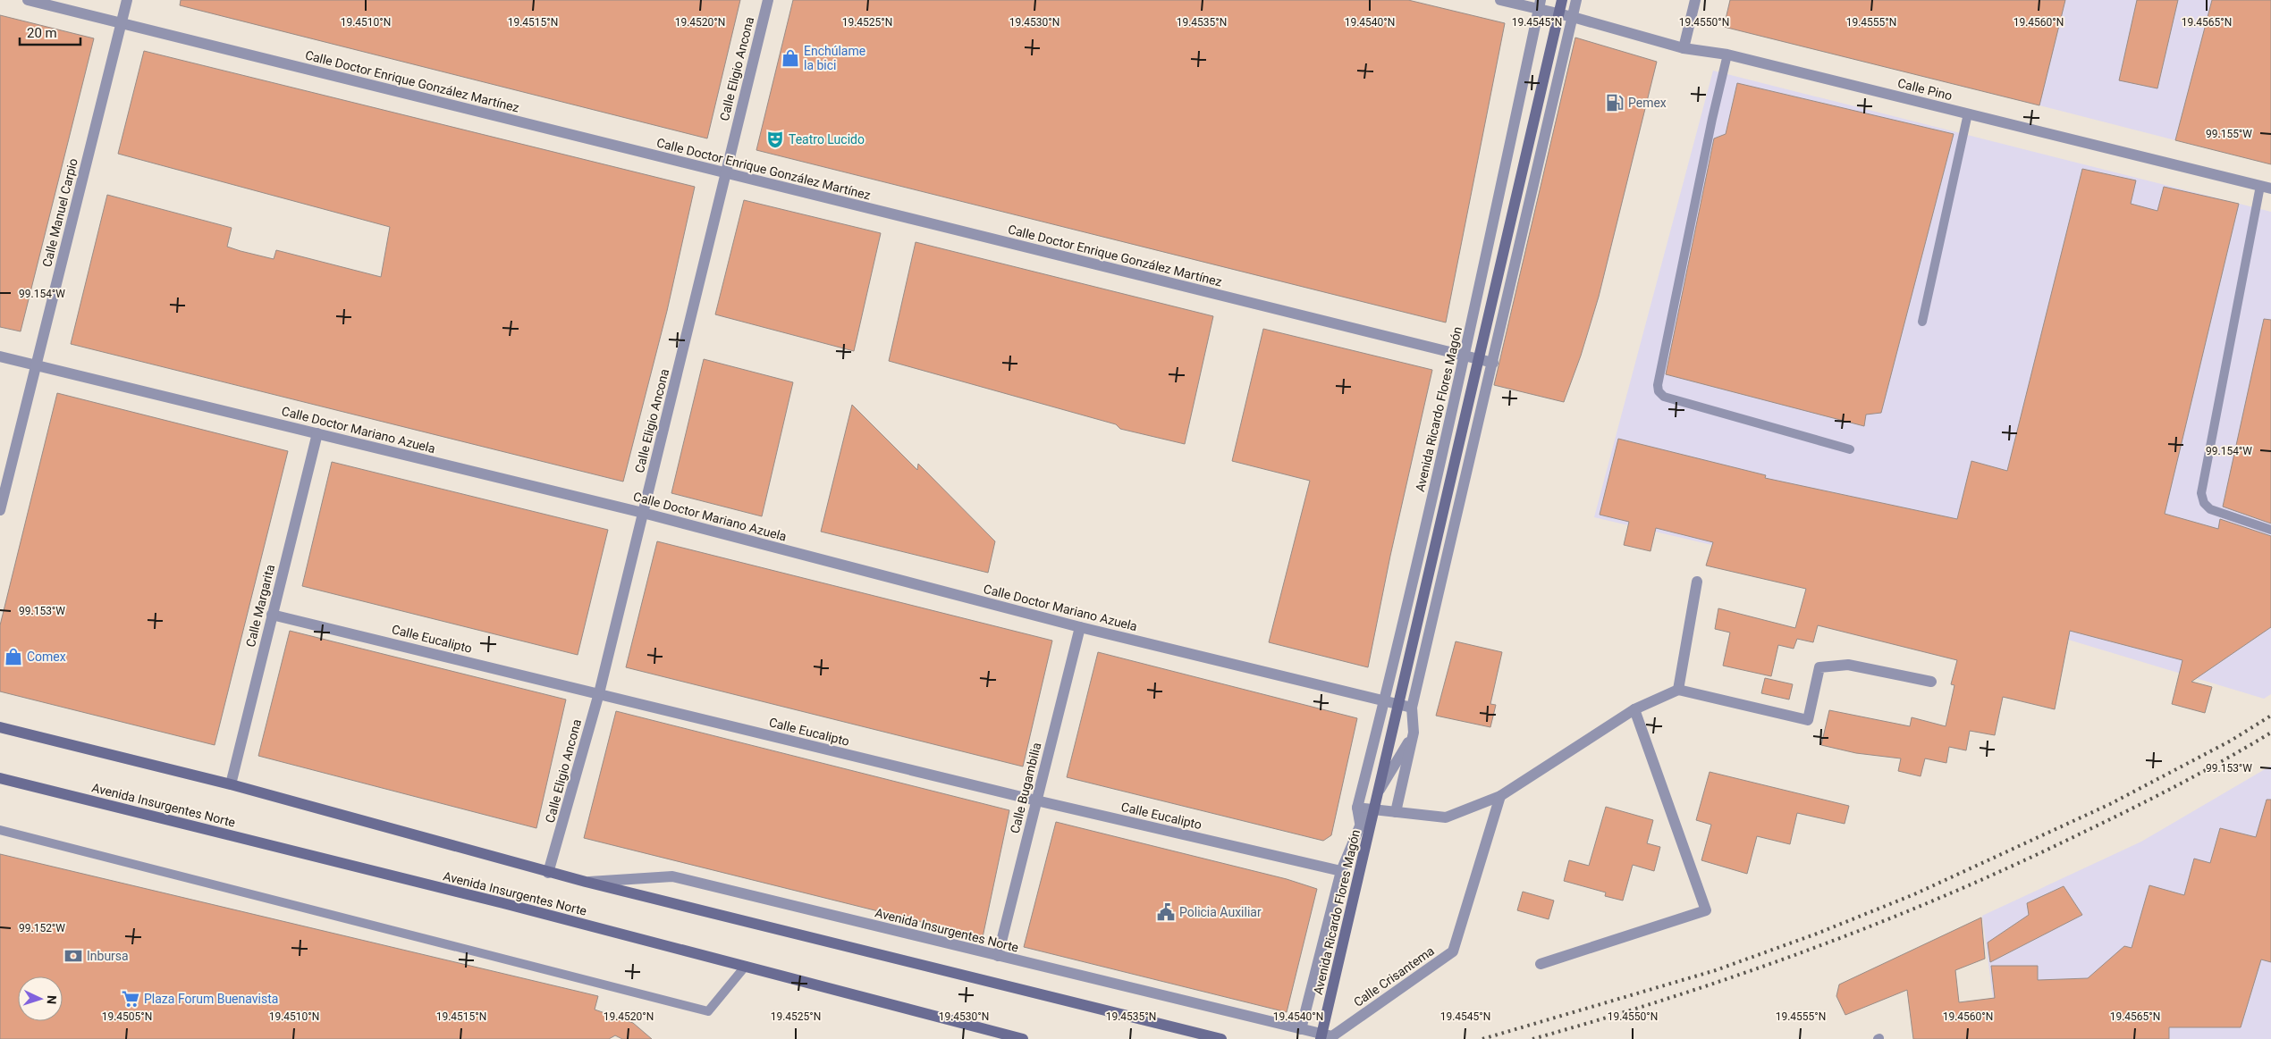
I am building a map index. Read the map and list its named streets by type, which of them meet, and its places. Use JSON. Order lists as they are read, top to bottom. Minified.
{"streets":{"main road":["Avenida Ricardo Flores Magón","Avenida Insurgentes Norte"],"street":["Calle Eligio Ancona","Calle Doctor Enrique González Martínez","Calle Pino","Calle Manuel Carpio","Calle Doctor Mariano Azuela","Calle Margarita","Calle Eucalipto","Calle Bugambilia","Calle Crisantema"]},"crossings":[["Calle Eligio Ancona","Calle Doctor Enrique González Martínez"],["Calle Eligio Ancona","Calle Doctor Mariano Azuela"],["Calle Eligio Ancona","Calle Eucalipto"],["Calle Eligio Ancona","Avenida Insurgentes Norte"],["Calle Doctor Enrique González Martínez","Calle Manuel Carpio"],["Calle Doctor Enrique González Martínez","Avenida Ricardo Flores Magón"],["Calle Pino","Avenida Ricardo Flores Magón"],["Calle Manuel Carpio","Calle Doctor Mariano Azuela"],["Avenida Ricardo Flores Magón","Calle Doctor Mariano Azuela"],["Avenida Ricardo Flores Magón","Calle Eucalipto"],["Avenida Ricardo Flores Magón","Avenida Insurgentes Norte"],["Avenida Ricardo Flores Magón","Calle Crisantema"],["Calle Doctor Mariano Azuela","Calle Margarita"],["Calle Doctor Mariano Azuela","Calle Bugambilia"],["Calle Margarita","Calle Eucalipto"],["Calle Margarita","Avenida Insurgentes Norte"],["Calle Eucalipto","Calle Bugambilia"],["Calle Bugambilia","Avenida Insurgentes Norte"],["Avenida Insurgentes Norte","Calle Crisantema"]],"places":{"shop":["Enchúlame la bici","Comex"],"fuel station":["Pemex"],"theatre":["Teatro Lucido"],"public building":["Policia Auxiliar"],"bank":["Inbursa"],"supermarket":["Plaza Forum Buenavista"]},"scale_bar":"20 m","north":"right","coordinates":["19.4510°N","19.4515°N","19.4520°N","19.4525°N","19.4530°N","19.4535°N","19.4540°N","19.4545°N","19.4550°N","19.4555°N","19.4560°N","19.4565°N","99.155°W","99.154°W","99.153°W","99.152°W","19.4505°N"]}
